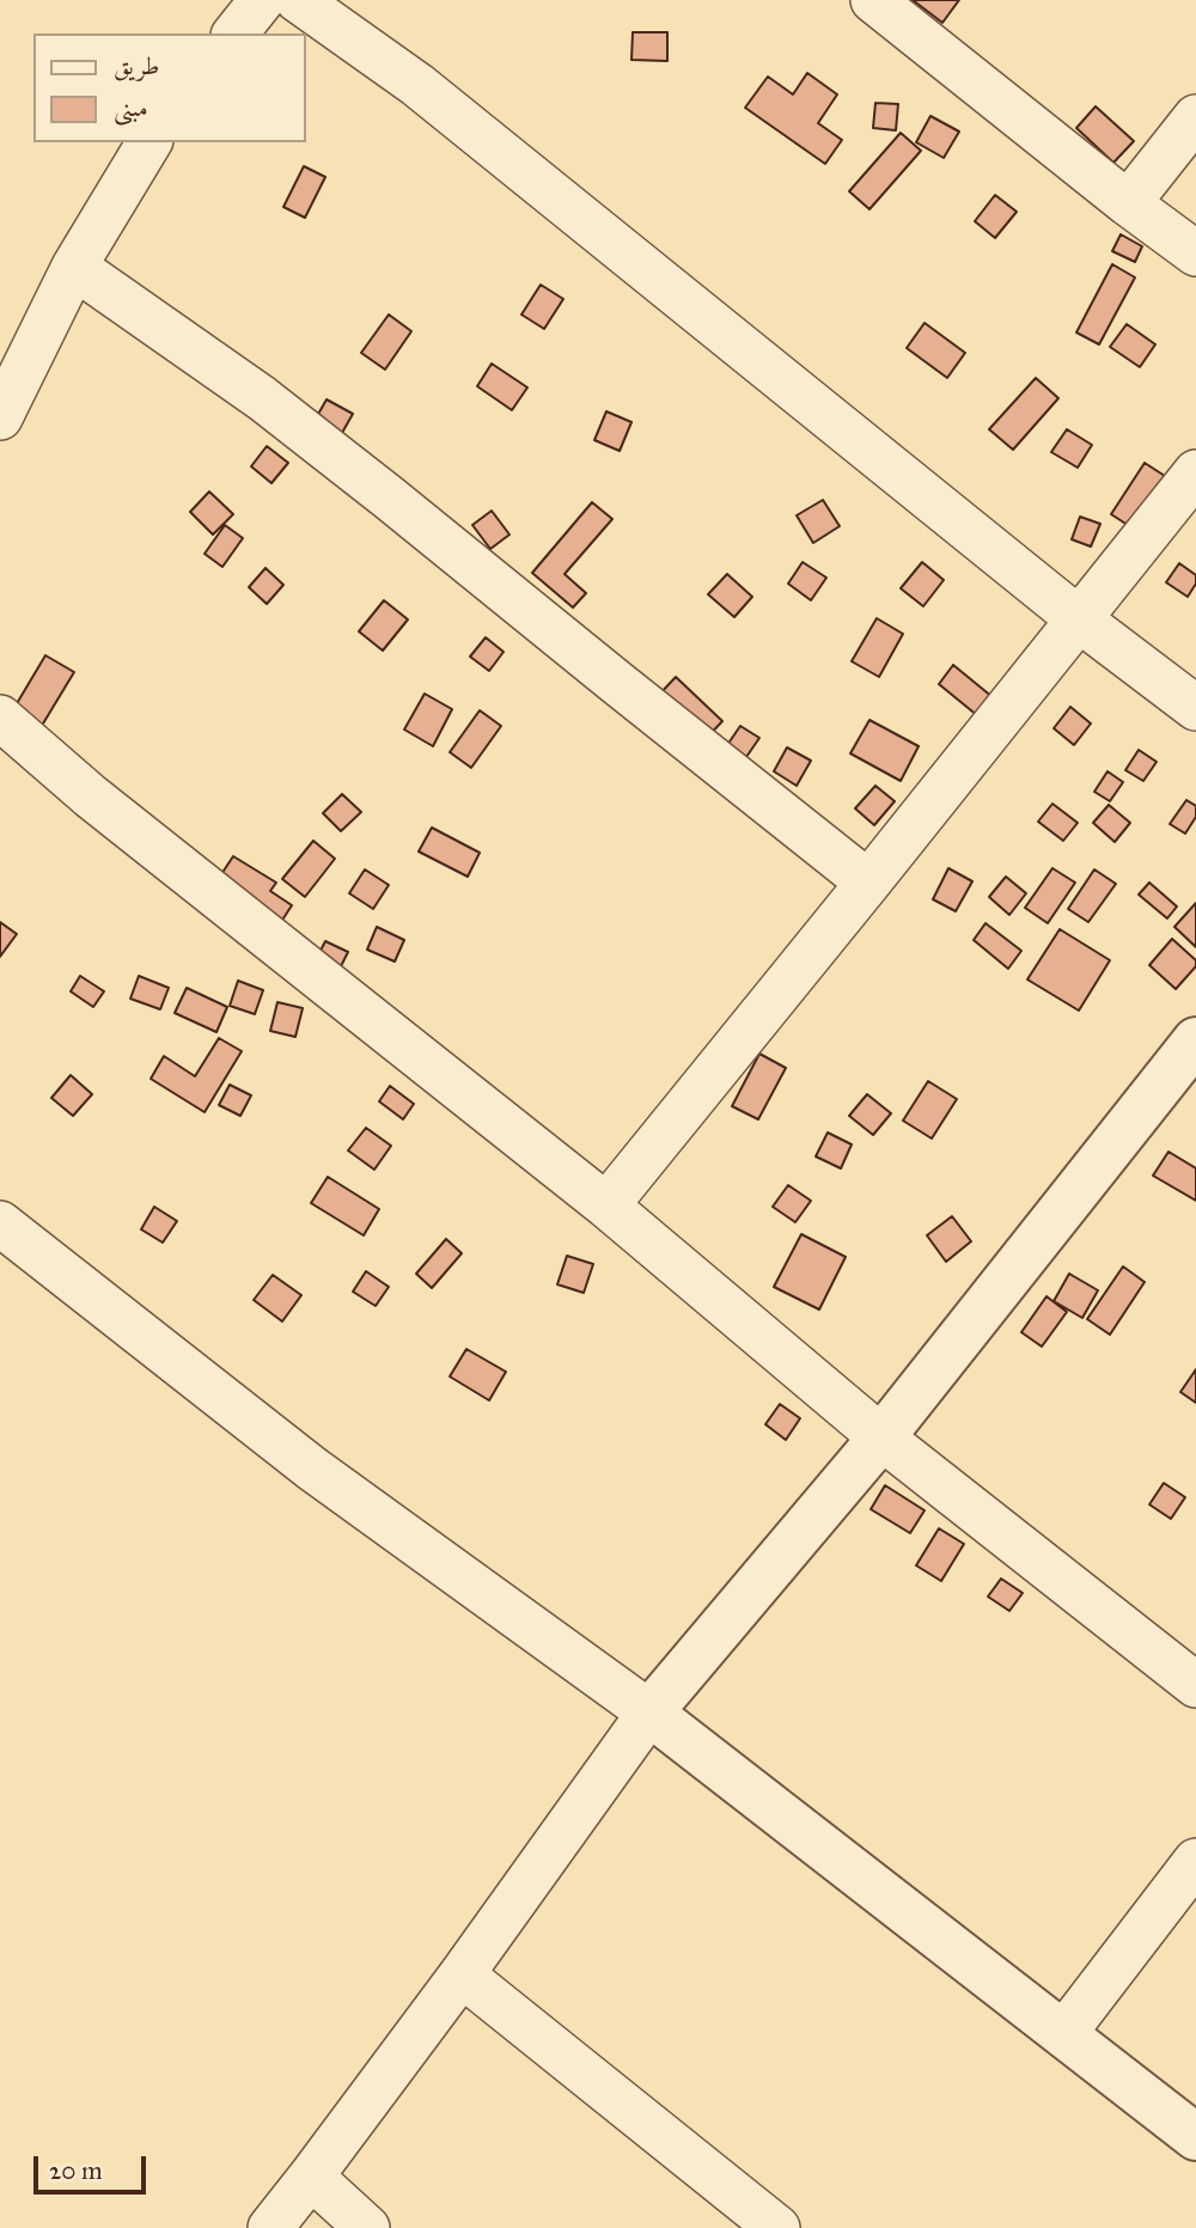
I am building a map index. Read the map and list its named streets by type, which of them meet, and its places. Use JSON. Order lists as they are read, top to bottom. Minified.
{"legend":["طريق","مبنى"],"scale_bar":"20 m"}
